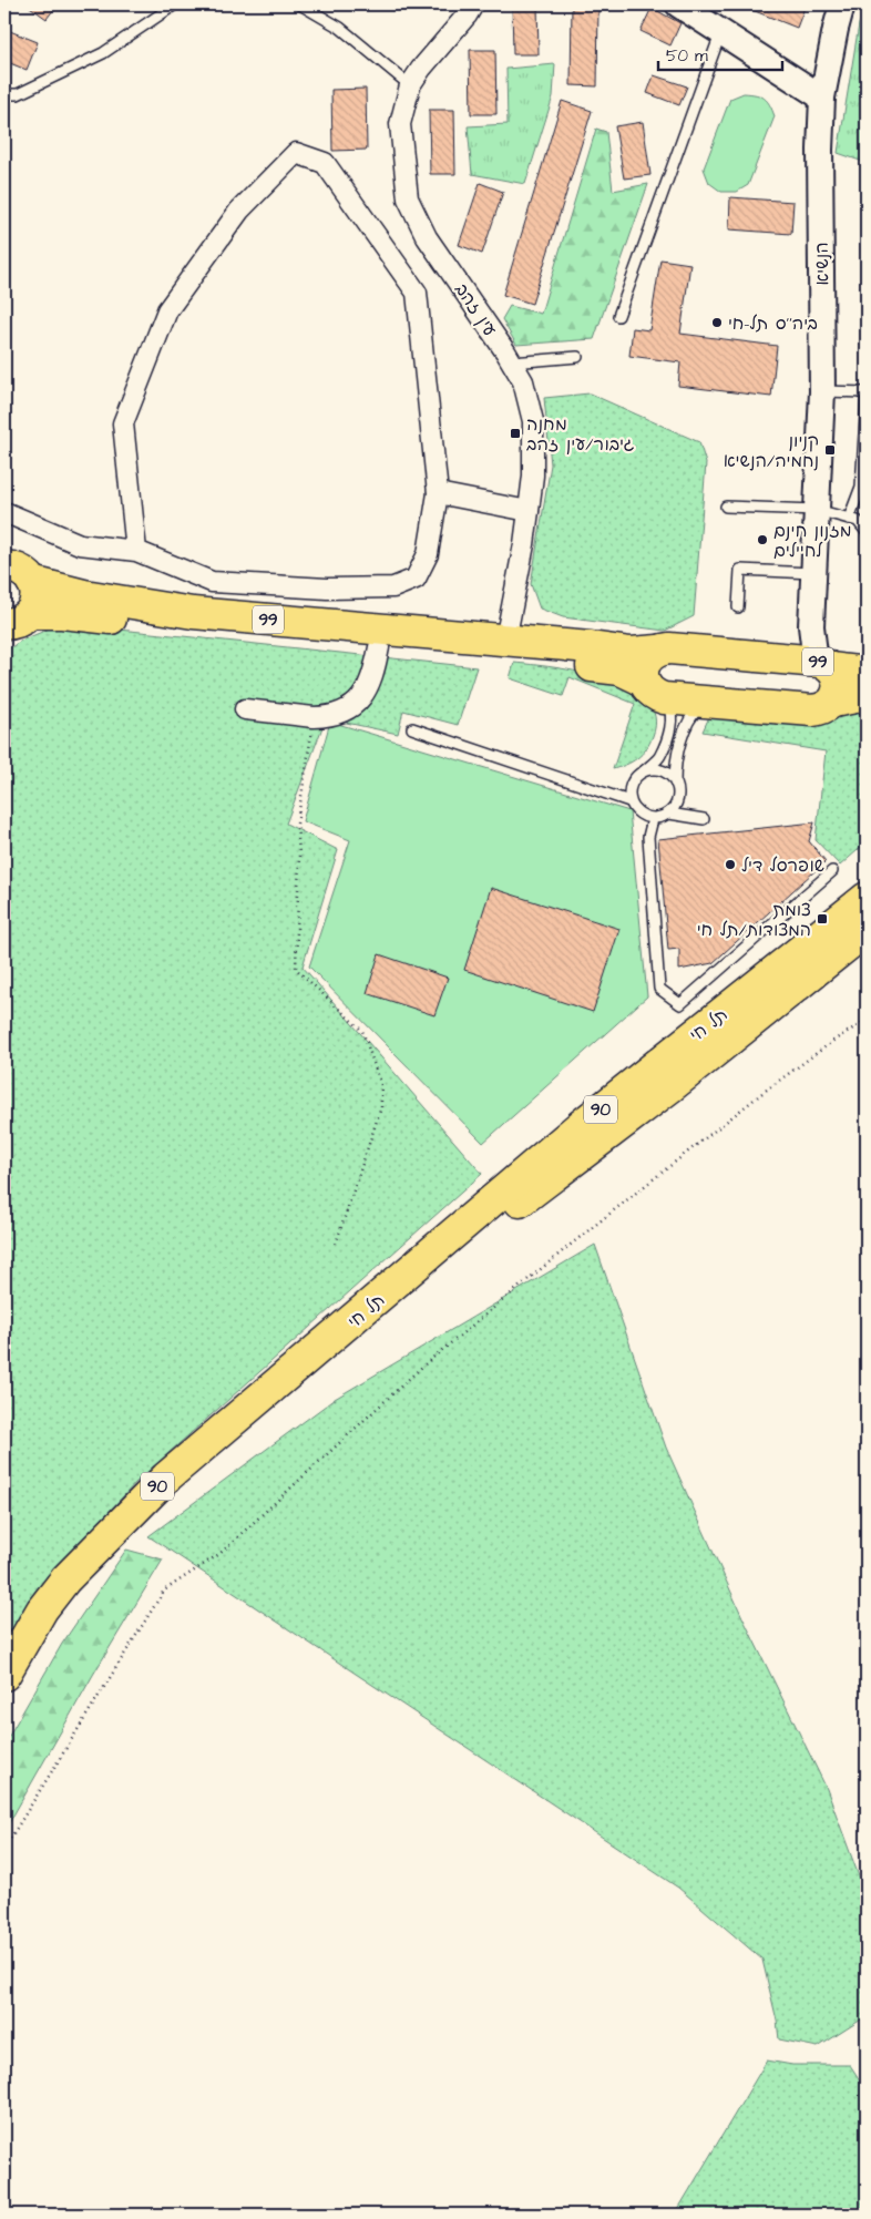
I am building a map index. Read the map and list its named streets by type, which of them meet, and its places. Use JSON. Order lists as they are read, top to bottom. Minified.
{"streets":{"highway":["99","תל חי","90"],"street":["הנשיא","עין זהב"]},"crossings":[["הנשיא","99"],["עין זהב","99"],["תל חי","90"]],"places":{"other":["ביה''ס תל-חי","מזנון חינם לחיילים","שופרסל דיל"],"transit":["מחנה גיבור/עין זהב","קניון נחמיה/הנשיא","צומת המצודות/תל חי"]},"scale_bar":"50 m"}
